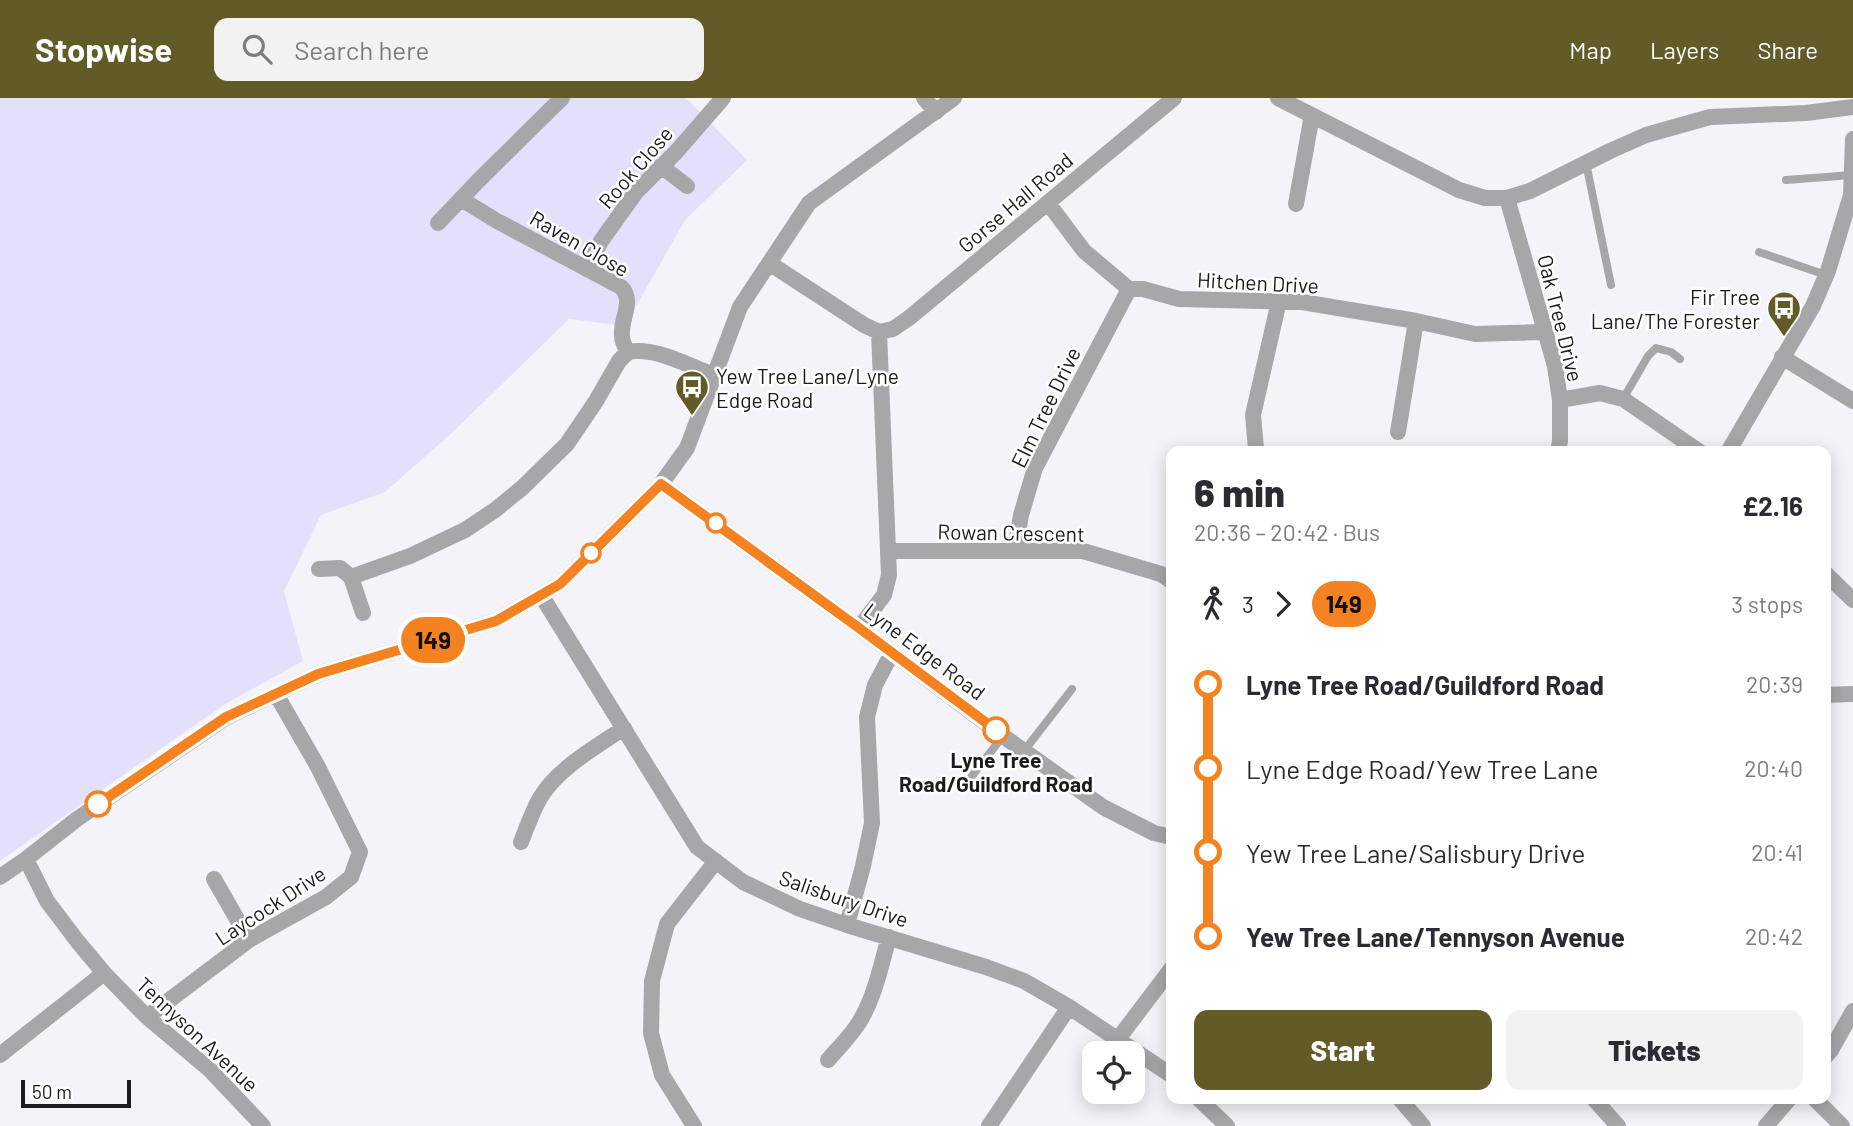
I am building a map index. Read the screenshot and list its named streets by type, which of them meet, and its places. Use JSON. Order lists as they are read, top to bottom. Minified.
{"streets":{"street":["Rook Close","Gorse Hall Road","Raven Close","Hitchen Drive","Oak Tree Drive","Elm Tree Drive","Rowan Crescent","Lyne Edge Road","Salisbury Drive","Laycock Drive","Tennyson Avenue"]},"crossings":[["Rook Close","Raven Close"],["Hitchen Drive","Oak Tree Drive"],["Hitchen Drive","Elm Tree Drive"],["Elm Tree Drive","Rowan Crescent"],["Laycock Drive","Tennyson Avenue"]],"places":{"bus stop":["Fir Tree Lane/The Forester","Yew Tree Lane/Lyne Edge Road"],"other":["Lyne Tree Road/Guildford Road"]},"lines":["bus line 149"],"scale_bar":"50 m","page":{"header":"Stopwise","search":"Search here","nav":["Map","Layers","Share"],"on_map":"149","heading":["6 min","20:36 – 20:42 · Bus","£2.16"],"legs":["3","149","3 stops"],"list":[{"name":"Lyne Tree Road/Guildford Road","value":"20:39"},{"name":"Lyne Edge Road/Yew Tree Lane","value":"20:40"},{"name":"Yew Tree Lane/Salisbury Drive","value":"20:41"},{"name":"Yew Tree Lane/Tennyson Avenue","value":"20:42"}],"buttons":["Start","Tickets"],"scale":"50 m"}}
